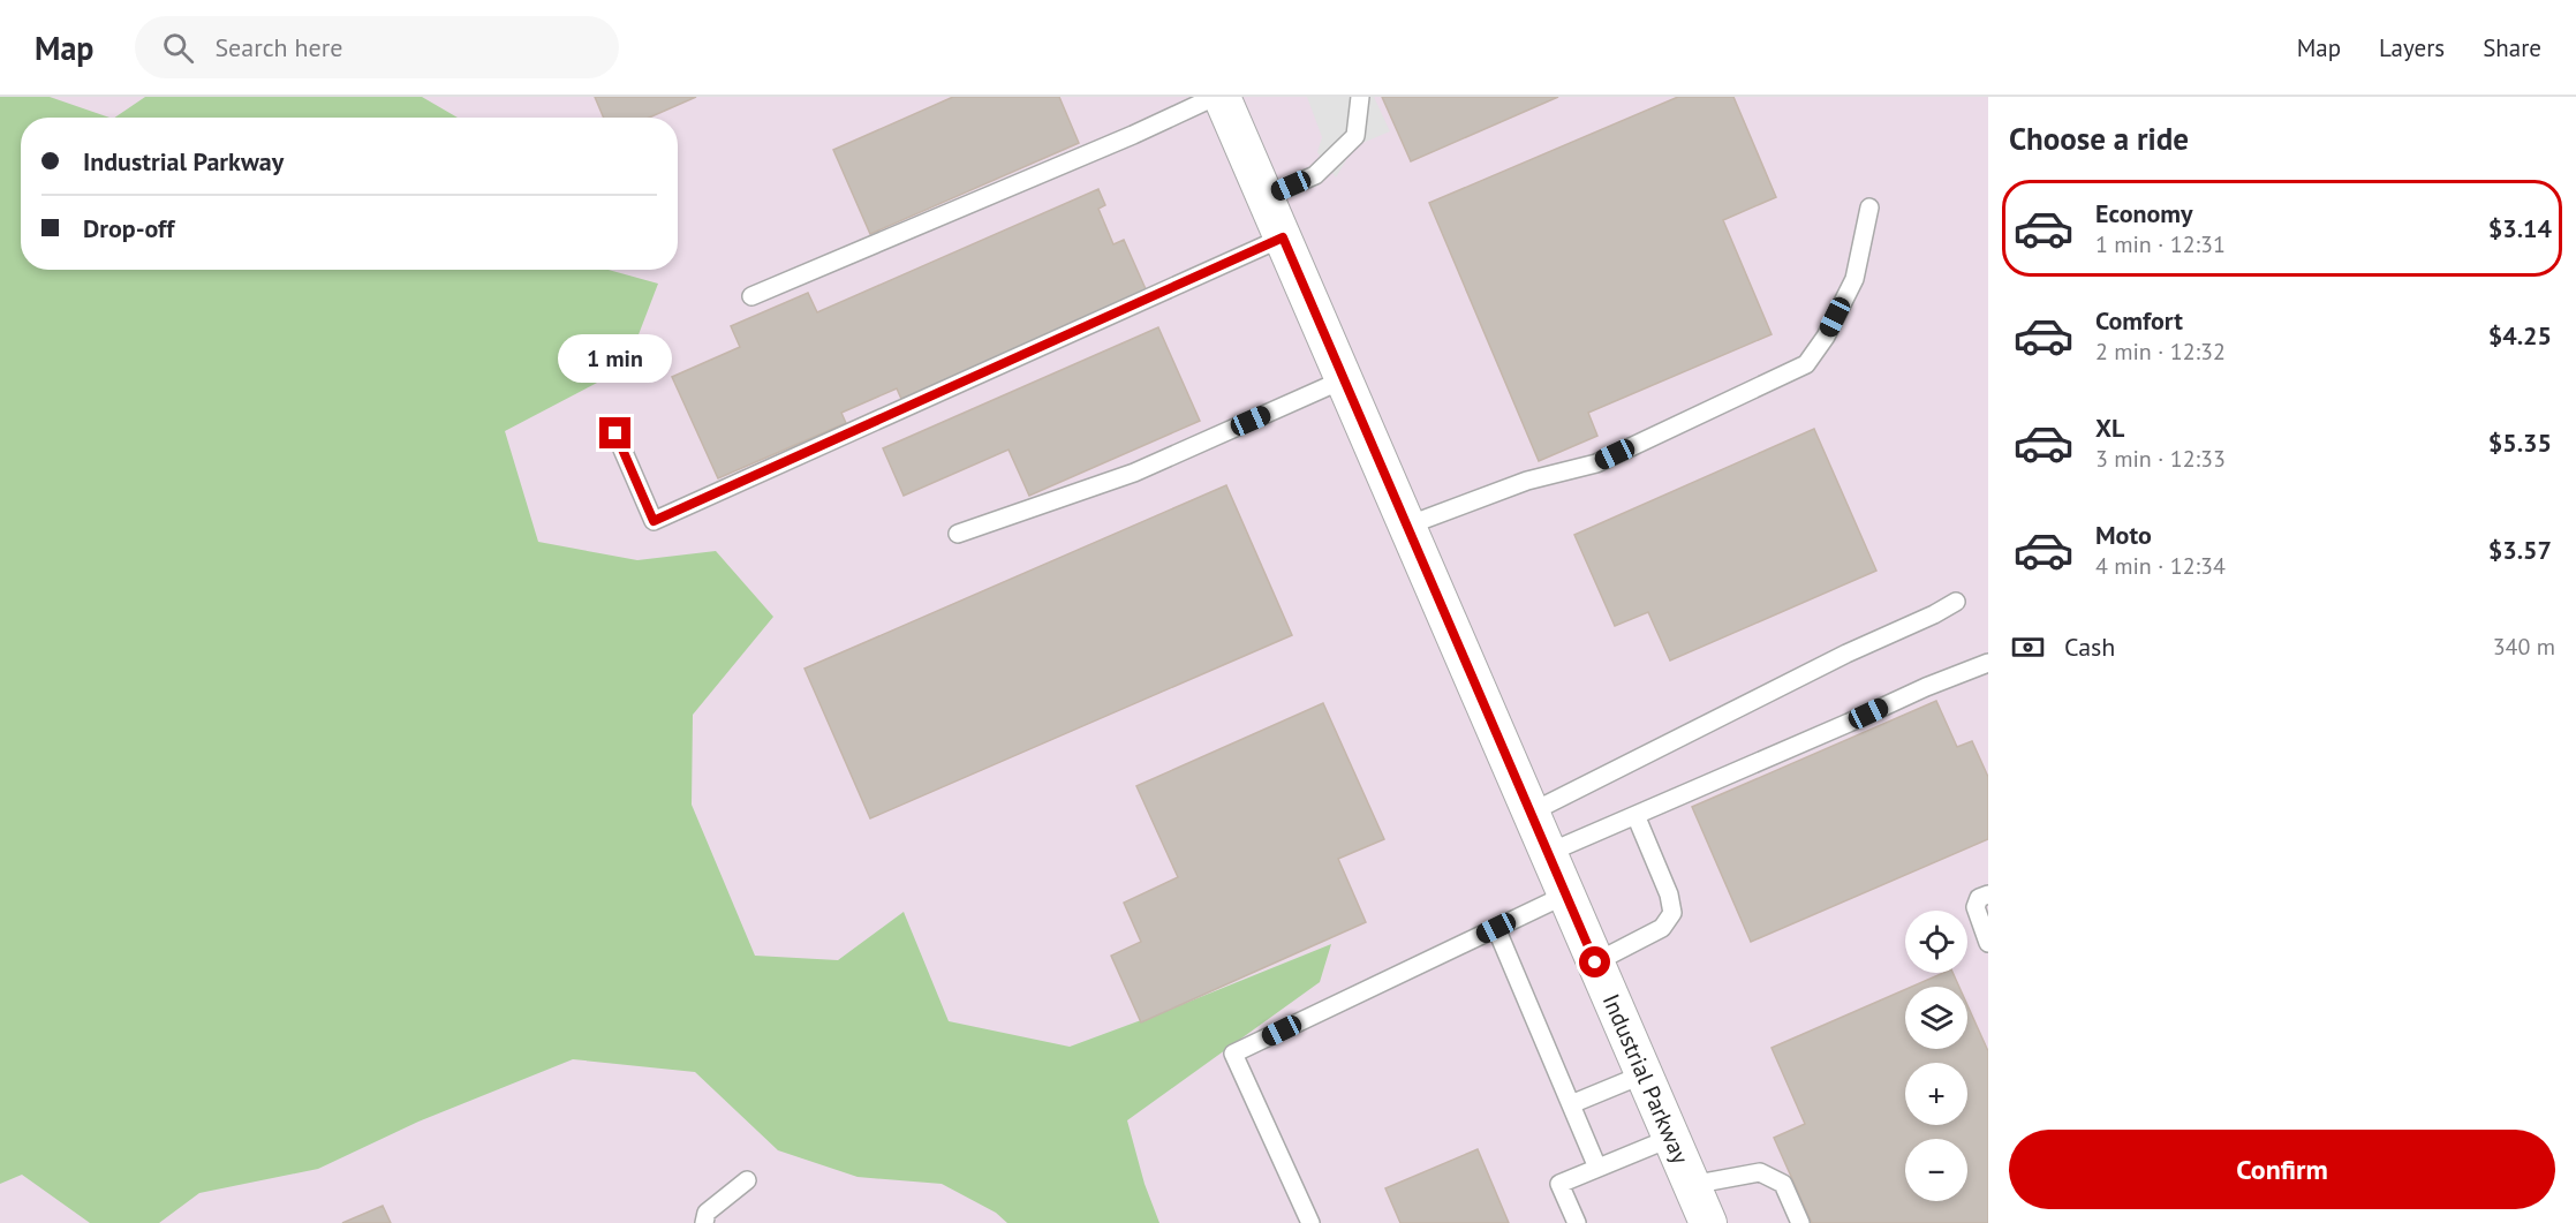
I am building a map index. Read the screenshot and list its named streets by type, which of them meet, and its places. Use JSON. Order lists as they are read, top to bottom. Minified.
{"streets":{"street":["Industrial Parkway"]},"page":{"header":"Map","search":"Search here","nav":["Map","Layers","Share"],"heading":"Choose a ride","banner":["Industrial Parkway","Drop-off"],"list":[{"name":"Economy","note":"1 min · 12:31","value":"$3.14"},{"name":"Comfort","note":"2 min · 12:32","value":"$4.25"},{"name":"XL","note":"3 min · 12:33","value":"$5.35"},{"name":"Moto","note":"4 min · 12:34","value":"$3.57"}],"bubble":"1 min","pay":["Cash","340 m"],"map_buttons":["+","−"],"buttons":"Confirm"}}
